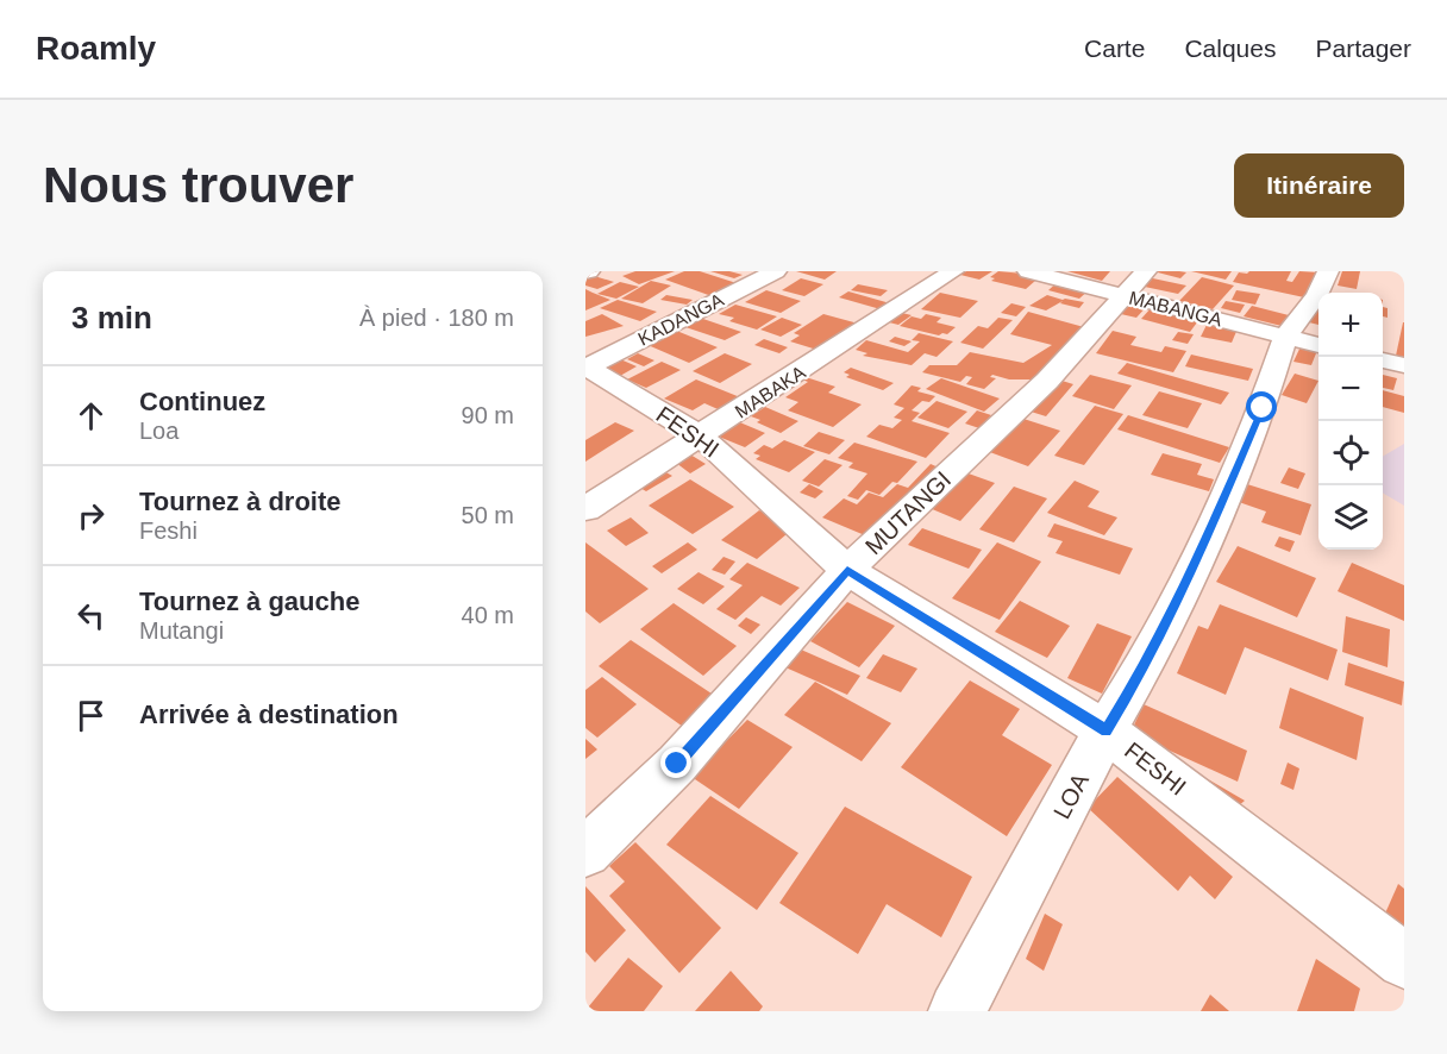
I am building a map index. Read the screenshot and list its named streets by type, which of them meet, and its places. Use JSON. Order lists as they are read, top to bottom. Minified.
{"streets":{"street":["MABANGA","KADANGA","MABAKA","FESHI","MUTANGI","LOA"]},"crossings":[["MABANGA","MUTANGI"],["MABANGA","LOA"],["KADANGA","FESHI"],["MABAKA","FESHI"],["FESHI","MUTANGI"],["FESHI","LOA"]],"page":{"header":"Roamly","nav":["Carte","Calques","Partager"],"buttons":"Itinéraire","title":"Nous trouver","heading":["3 min","À pied · 180 m"],"map_buttons":["+","−"],"list":[["Continuez","Loa","90 m"],["Tournez à droite","Feshi","50 m"],["Tournez à gauche","Mutangi","40 m"],"Arrivée à destination"]}}
